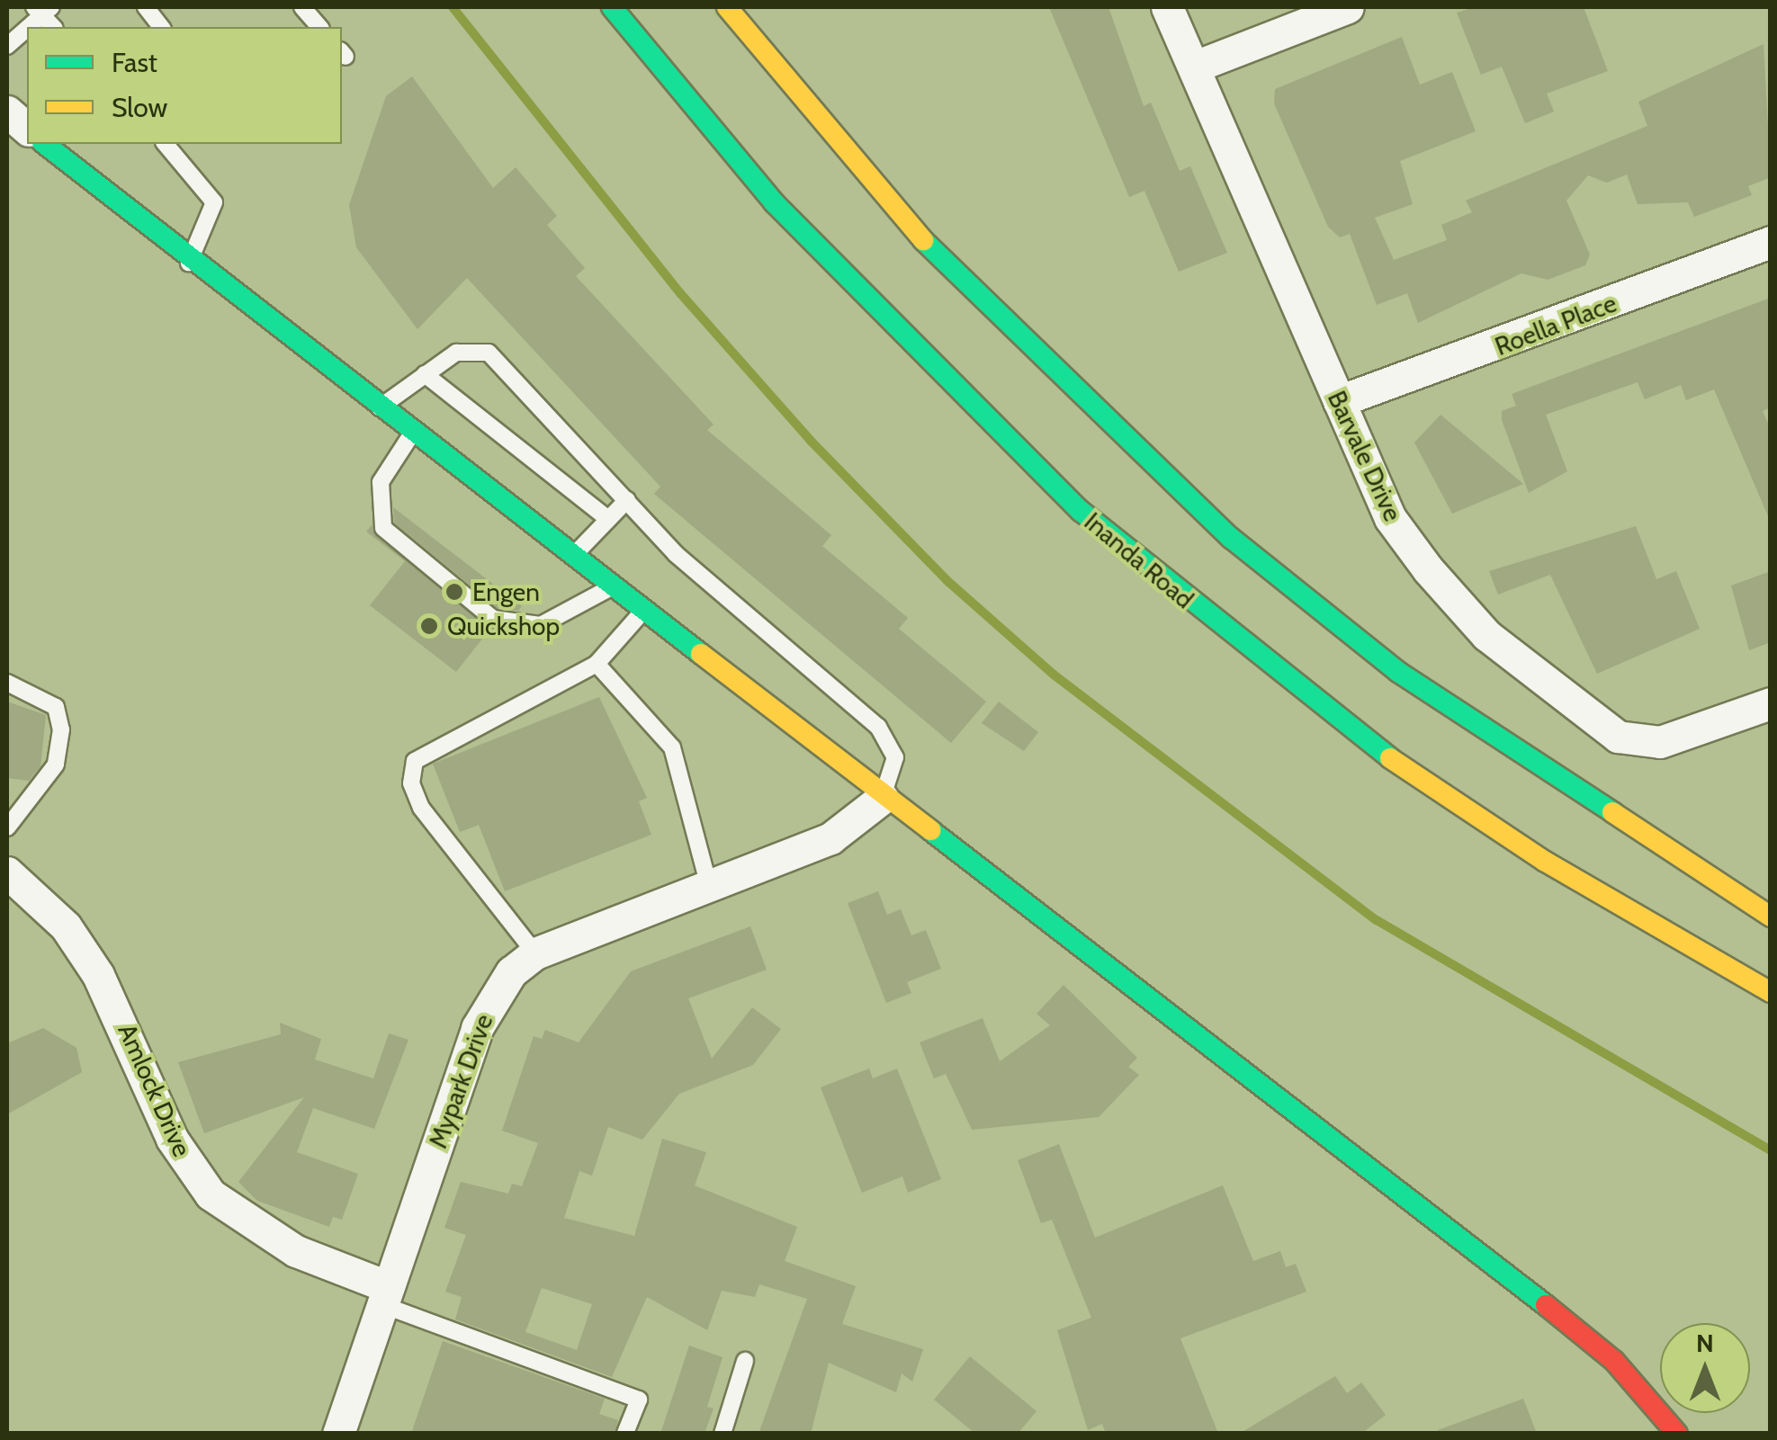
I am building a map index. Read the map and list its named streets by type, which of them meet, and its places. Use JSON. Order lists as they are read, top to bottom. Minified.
{"streets":{"main road":["Inanda Road"],"street":["Roella Place","Barvale Drive","Mypark Drive","Amlock Drive"]},"crossings":[["Roella Place","Barvale Drive"],["Mypark Drive","Amlock Drive"]],"places":["Engen","Quickshop"],"legend":["Fast","Slow"],"north":"top"}
